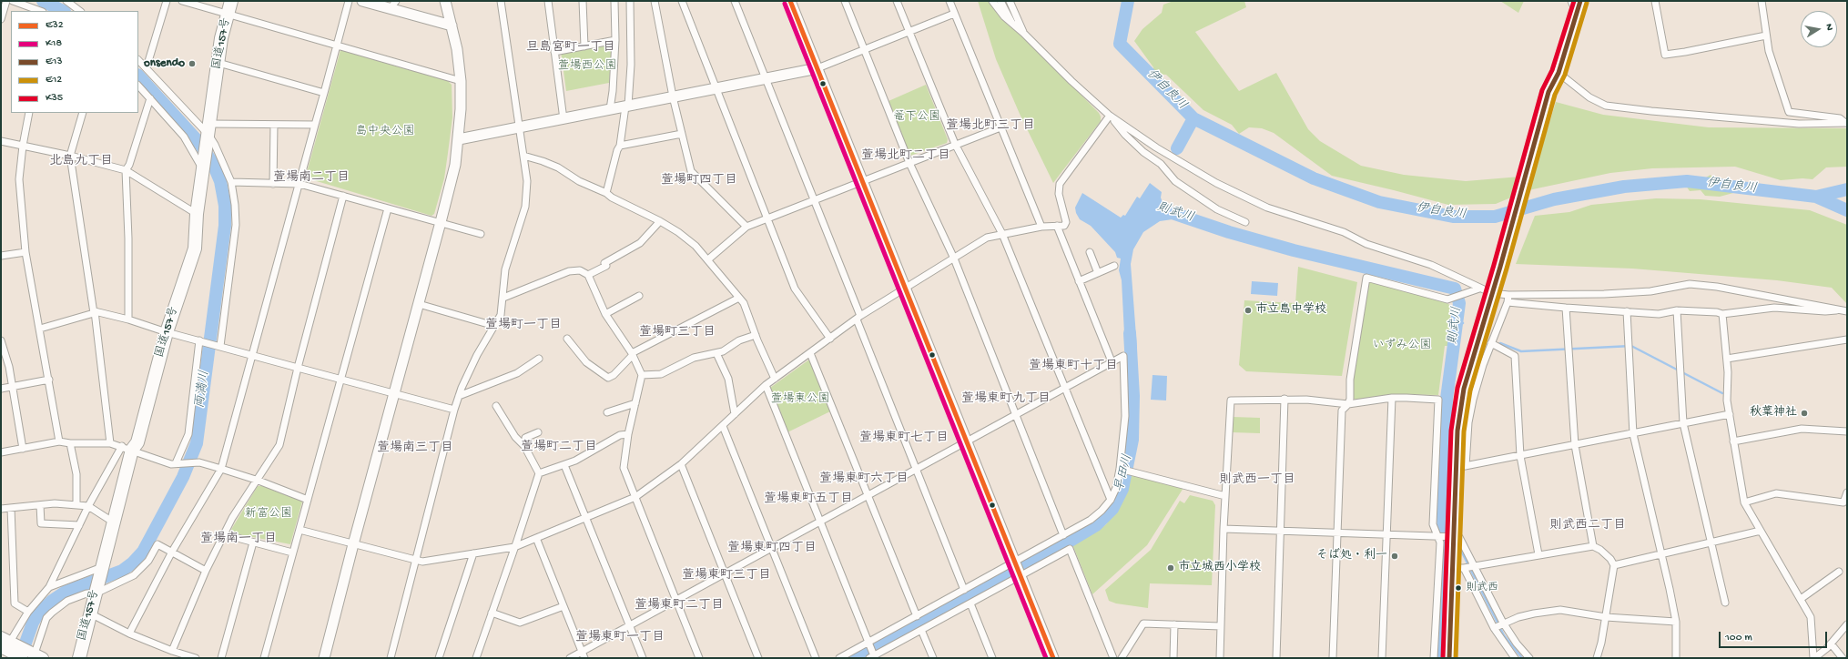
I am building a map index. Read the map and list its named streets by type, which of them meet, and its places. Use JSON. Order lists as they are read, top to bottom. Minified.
{"streets":{"highway":["国道157号"]},"districts":["旦島宮町一丁目","萱場北町三丁目","萱場北町二丁目","北島九丁目","萱場南二丁目","萱場町四丁目","萱場町一丁目","萱場町三丁目","萱場東町十丁目","萱場東町九丁目","萱場東町七丁目","萱場町二丁目","萱場南三丁目","萱場東町六丁目","則武西一丁目","萱場東町五丁目","則武西二丁目","萱場南一丁目","萱場東町四丁目","萱場東町三丁目","萱場東町二丁目","萱場東町一丁目"],"water":["伊自良川","則武川","両満川","早田川"],"parks":["萱場西公園","篭下公園","島中央公園","いずみ公園","萱場東公園","新富公園"],"places":["onsendo","市立島中学校","秋葉神社","そば処・利一","市立城西小学校","則武西"],"lines":["transit line E32","transit line E13","transit line K35","transit line E12","transit line K18"],"legend":["E32","K18","E13","E12","K35"],"scale_bar":"100 m","north":"right"}
